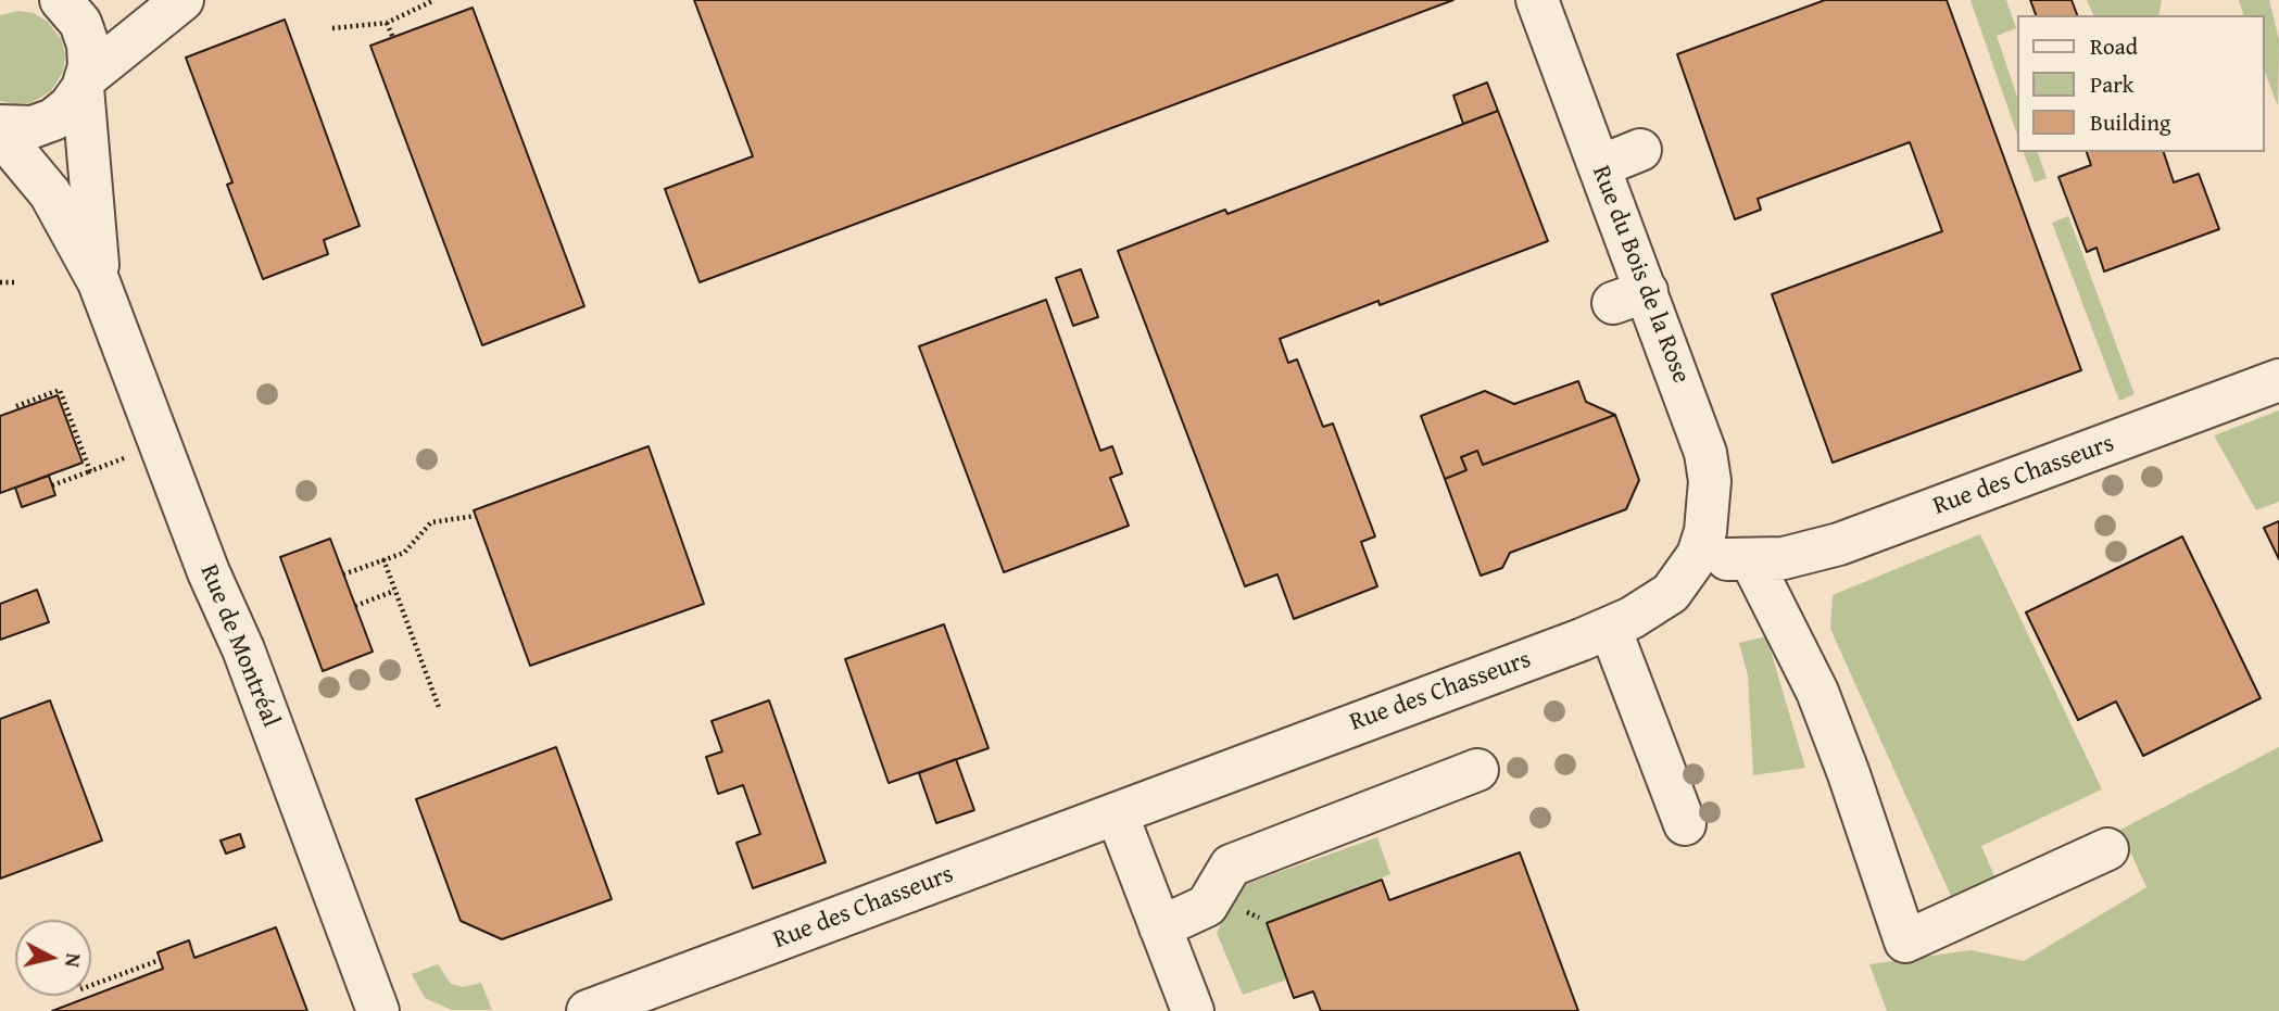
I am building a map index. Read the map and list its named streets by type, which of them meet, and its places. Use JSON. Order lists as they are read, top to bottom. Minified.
{"streets":{"street":["Rue du Bois de la Rose","Rue des Chasseurs","Rue de Montréal"]},"crossings":[["Rue du Bois de la Rose","Rue des Chasseurs"]],"legend":["Road","Park","Building"],"north":"right"}
